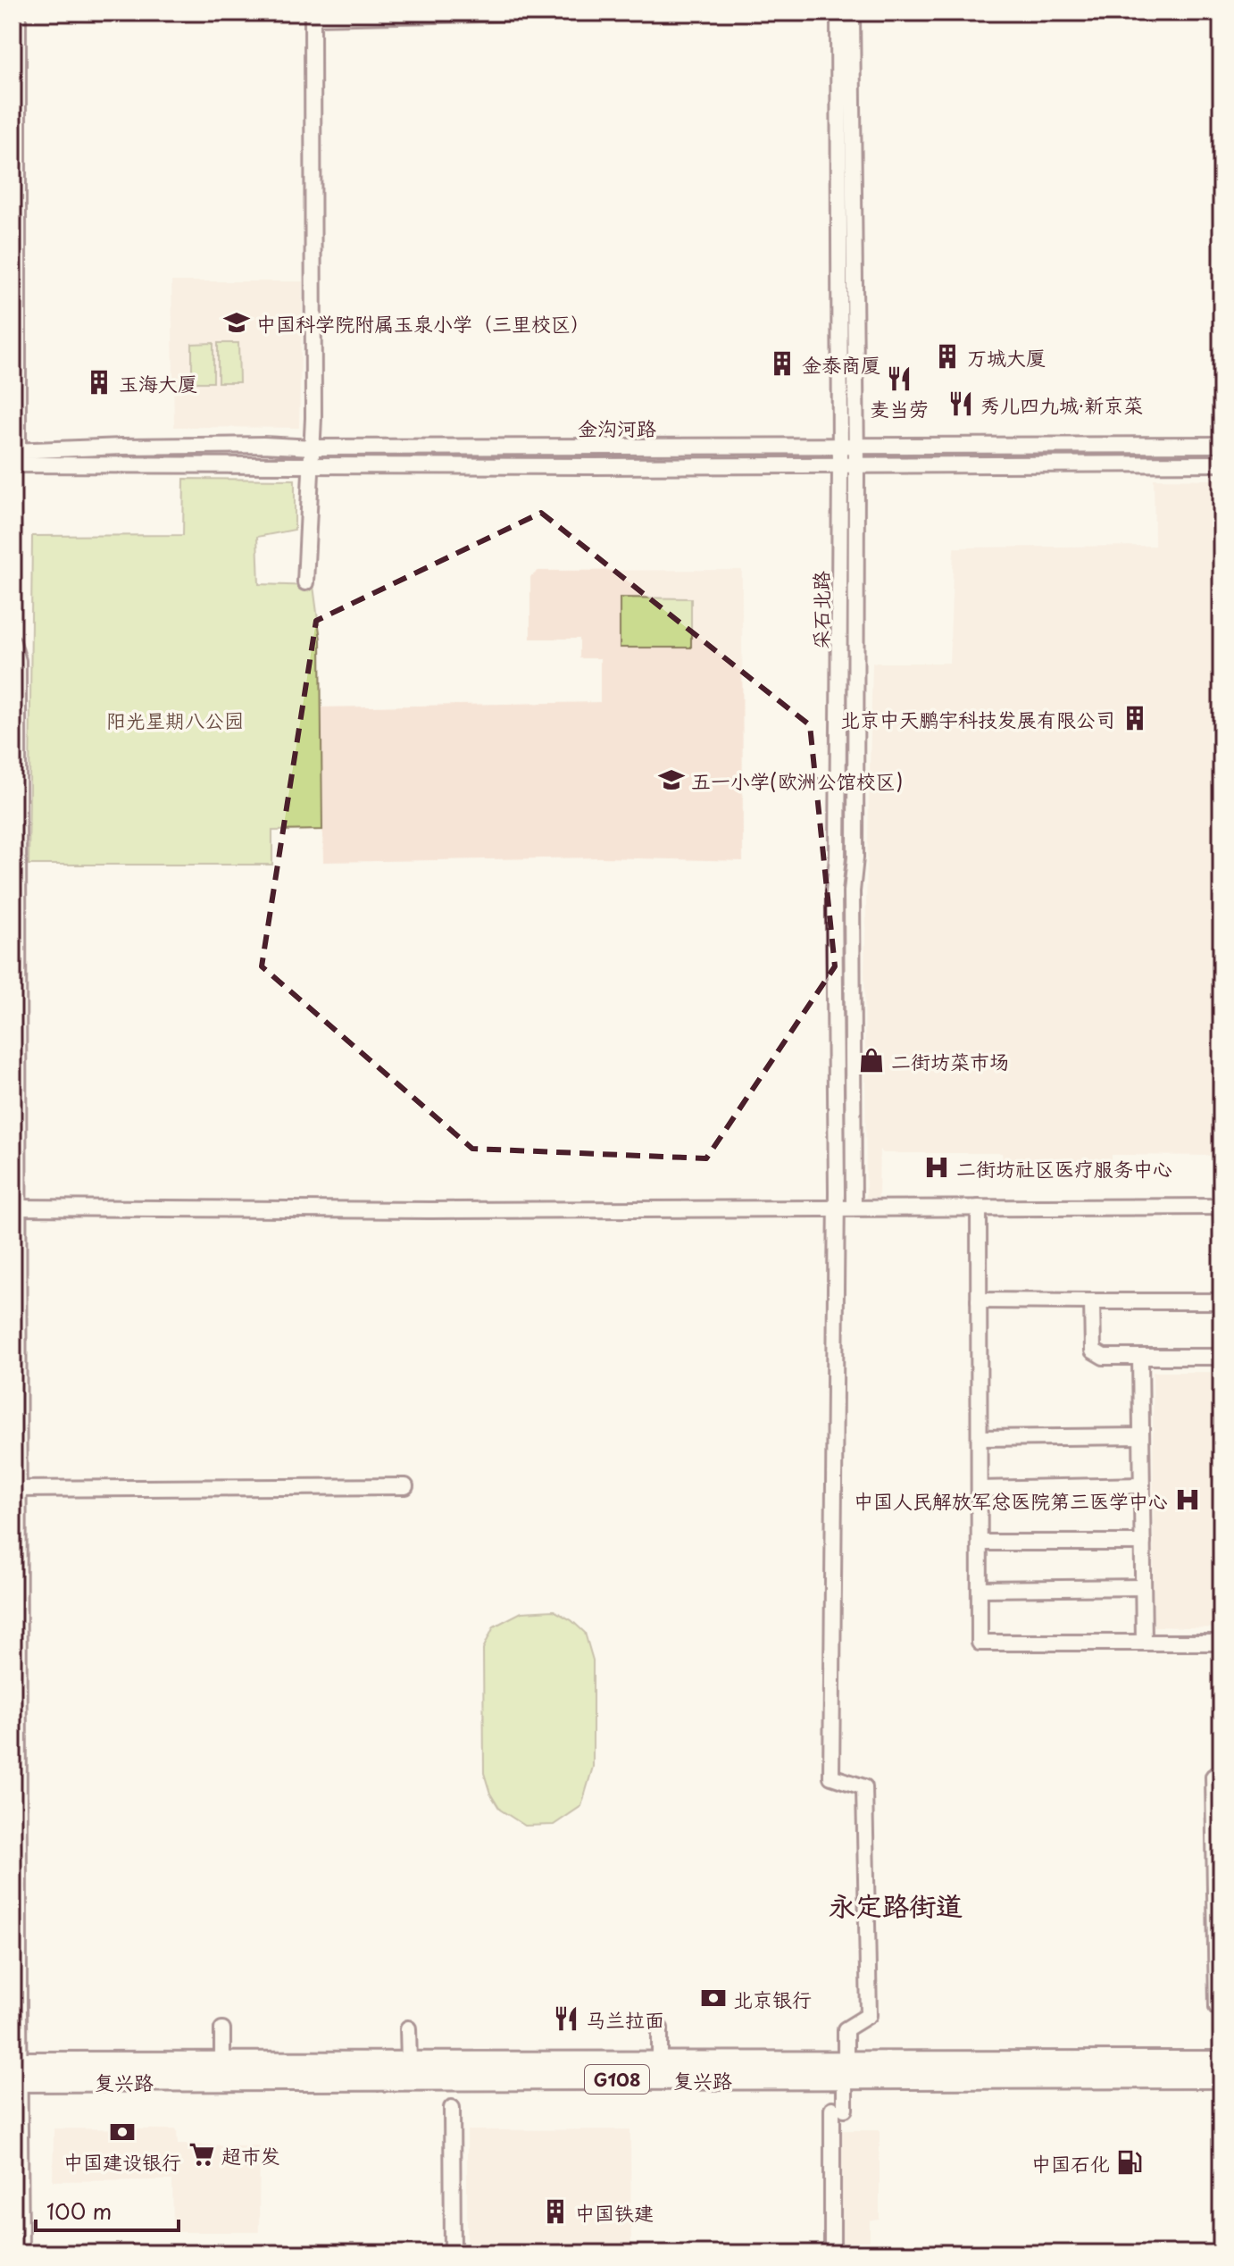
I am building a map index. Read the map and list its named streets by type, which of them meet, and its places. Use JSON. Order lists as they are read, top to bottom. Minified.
{"streets":{"highway":["G108","复兴路"],"street":["金沟河路","采石北路"]},"crossings":[["金沟河路","采石北路"],["采石北路","复兴路"]],"districts":["永定路街道"],"parks":["阳光星期八公园"],"places":{"school or university":["中国科学院附属玉泉小学（三里校区）","五一小学(欧洲公馆校区)"],"building":["万城大厦","金泰商厦","玉海大厦","北京中天鹏宇科技发展有限公司","中国铁建"],"restaurant":["麦当劳","秀儿四九城·新京菜","马兰拉面"],"shop":["二街坊菜市场"],"hospital":["二街坊社区医疗服务中心","中国人民解放军总医院第三医学中心"],"bank":["北京银行","中国建设银行"],"supermarket":["超市发"],"fuel station":["中国石化"]},"scale_bar":"100 m"}
